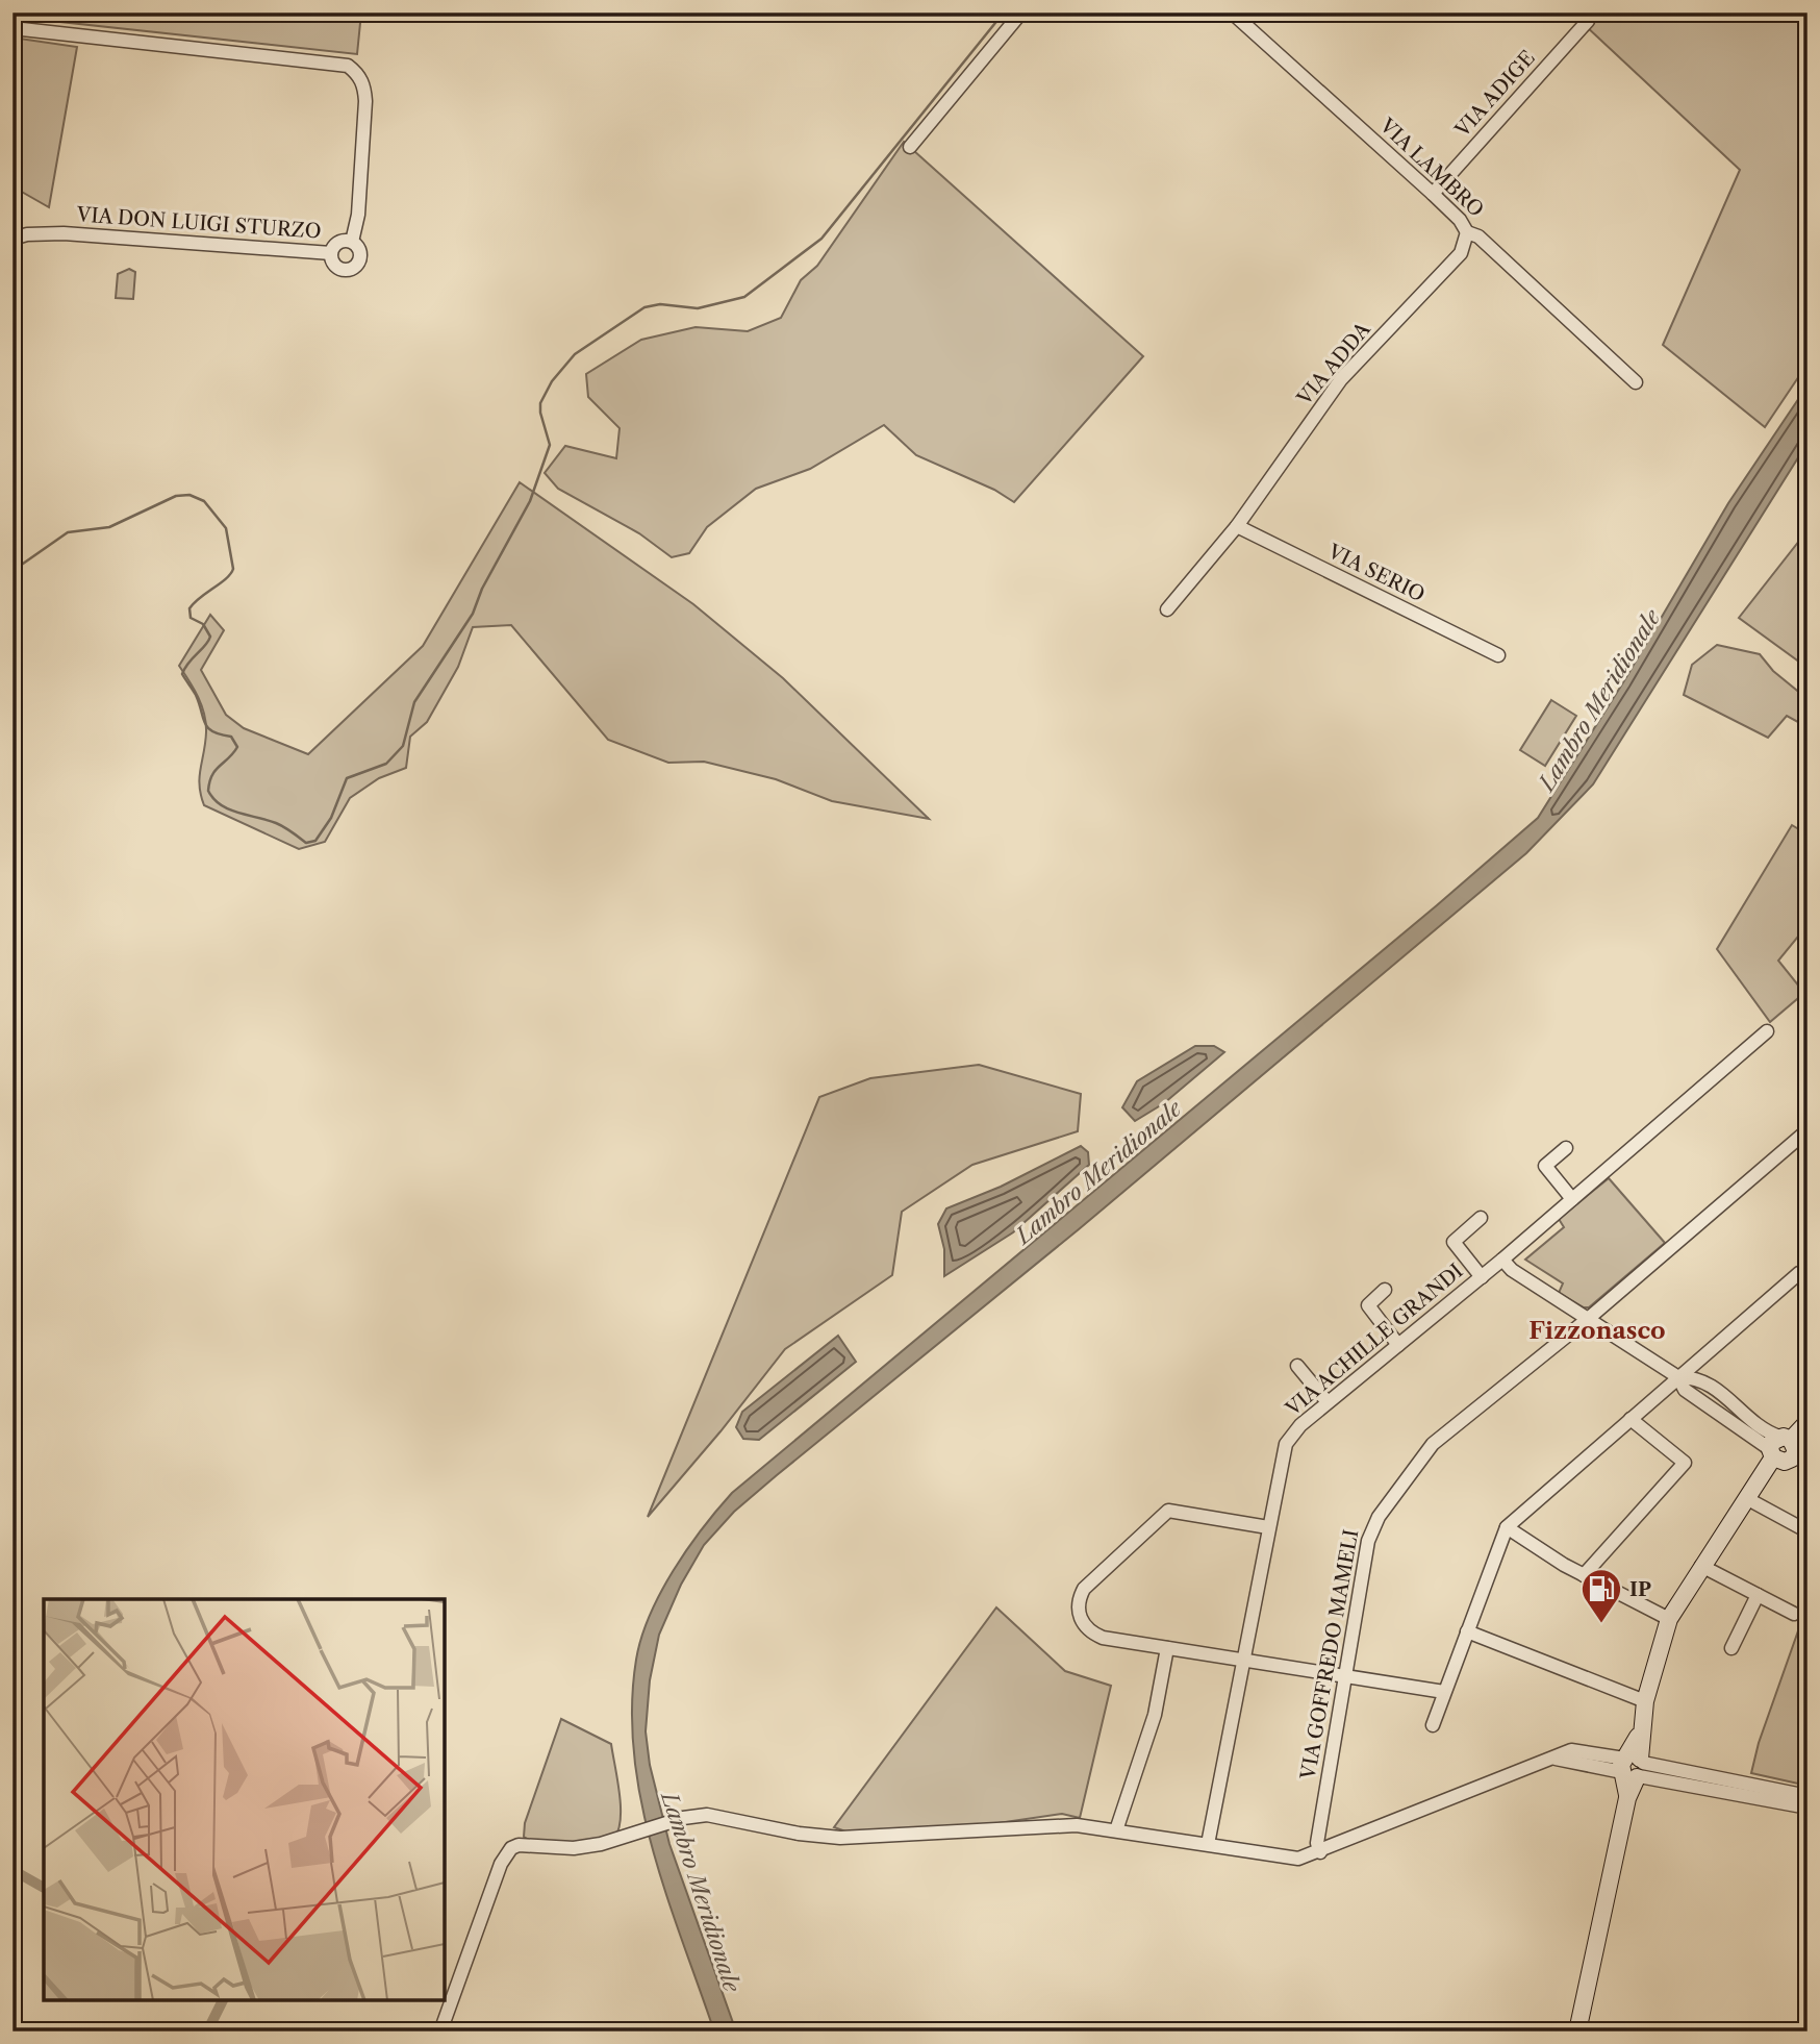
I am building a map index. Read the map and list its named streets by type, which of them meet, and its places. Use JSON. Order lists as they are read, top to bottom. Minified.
{"streets":{"street":["VIA ADIGE","VIA LAMBRO","VIA DON LUIGI STURZO","VIA ADDA","VIA SERIO","VIA ACHILLE GRANDI","VIA GOFFREDO MAMELI"]},"crossings":[["VIA ADIGE","VIA LAMBRO"],["VIA LAMBRO","VIA ADDA"],["VIA ADDA","VIA SERIO"]],"districts":["Fizzonasco"],"water":["Lambro Meridionale"],"places":{"fuel station":["IP"]}}
